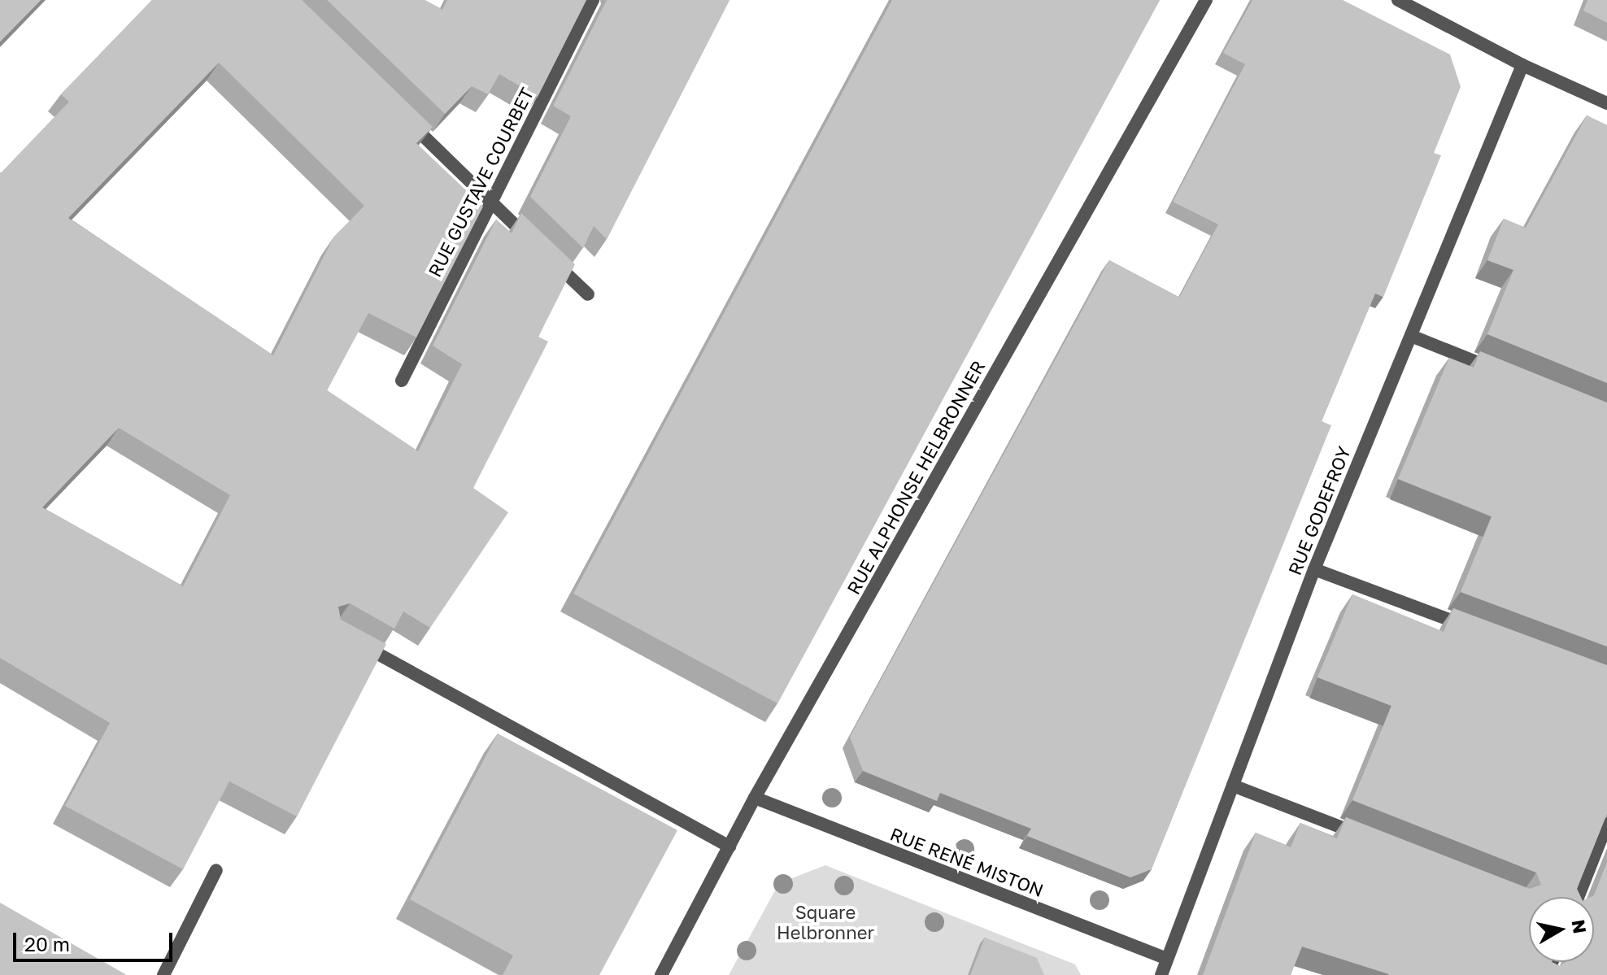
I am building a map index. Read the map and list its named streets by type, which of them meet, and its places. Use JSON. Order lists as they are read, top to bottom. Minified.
{"streets":{"street":["RUE GUSTAVE COURBET","RUE ALPHONSE HELBRONNER","RUE GODEFROY","RUE RENÉ MISTON"]},"crossings":[["RUE ALPHONSE HELBRONNER","RUE RENÉ MISTON"],["RUE GODEFROY","RUE RENÉ MISTON"]],"parks":["Square Helbronner"],"scale_bar":"20 m","north":"right"}
